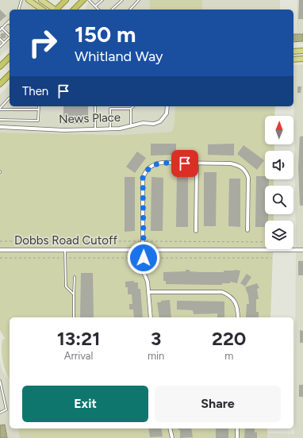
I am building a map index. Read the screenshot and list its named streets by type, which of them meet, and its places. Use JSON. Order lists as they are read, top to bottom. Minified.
{"streets":{"street":["News Place","Dobbs Road Cutoff"]},"north":"top","page":{"turn":["150 m","Whitland Way"],"then":"Then","eta":["13:21","Arrival","3","min","220","m"],"buttons":["Exit","Share"]}}
